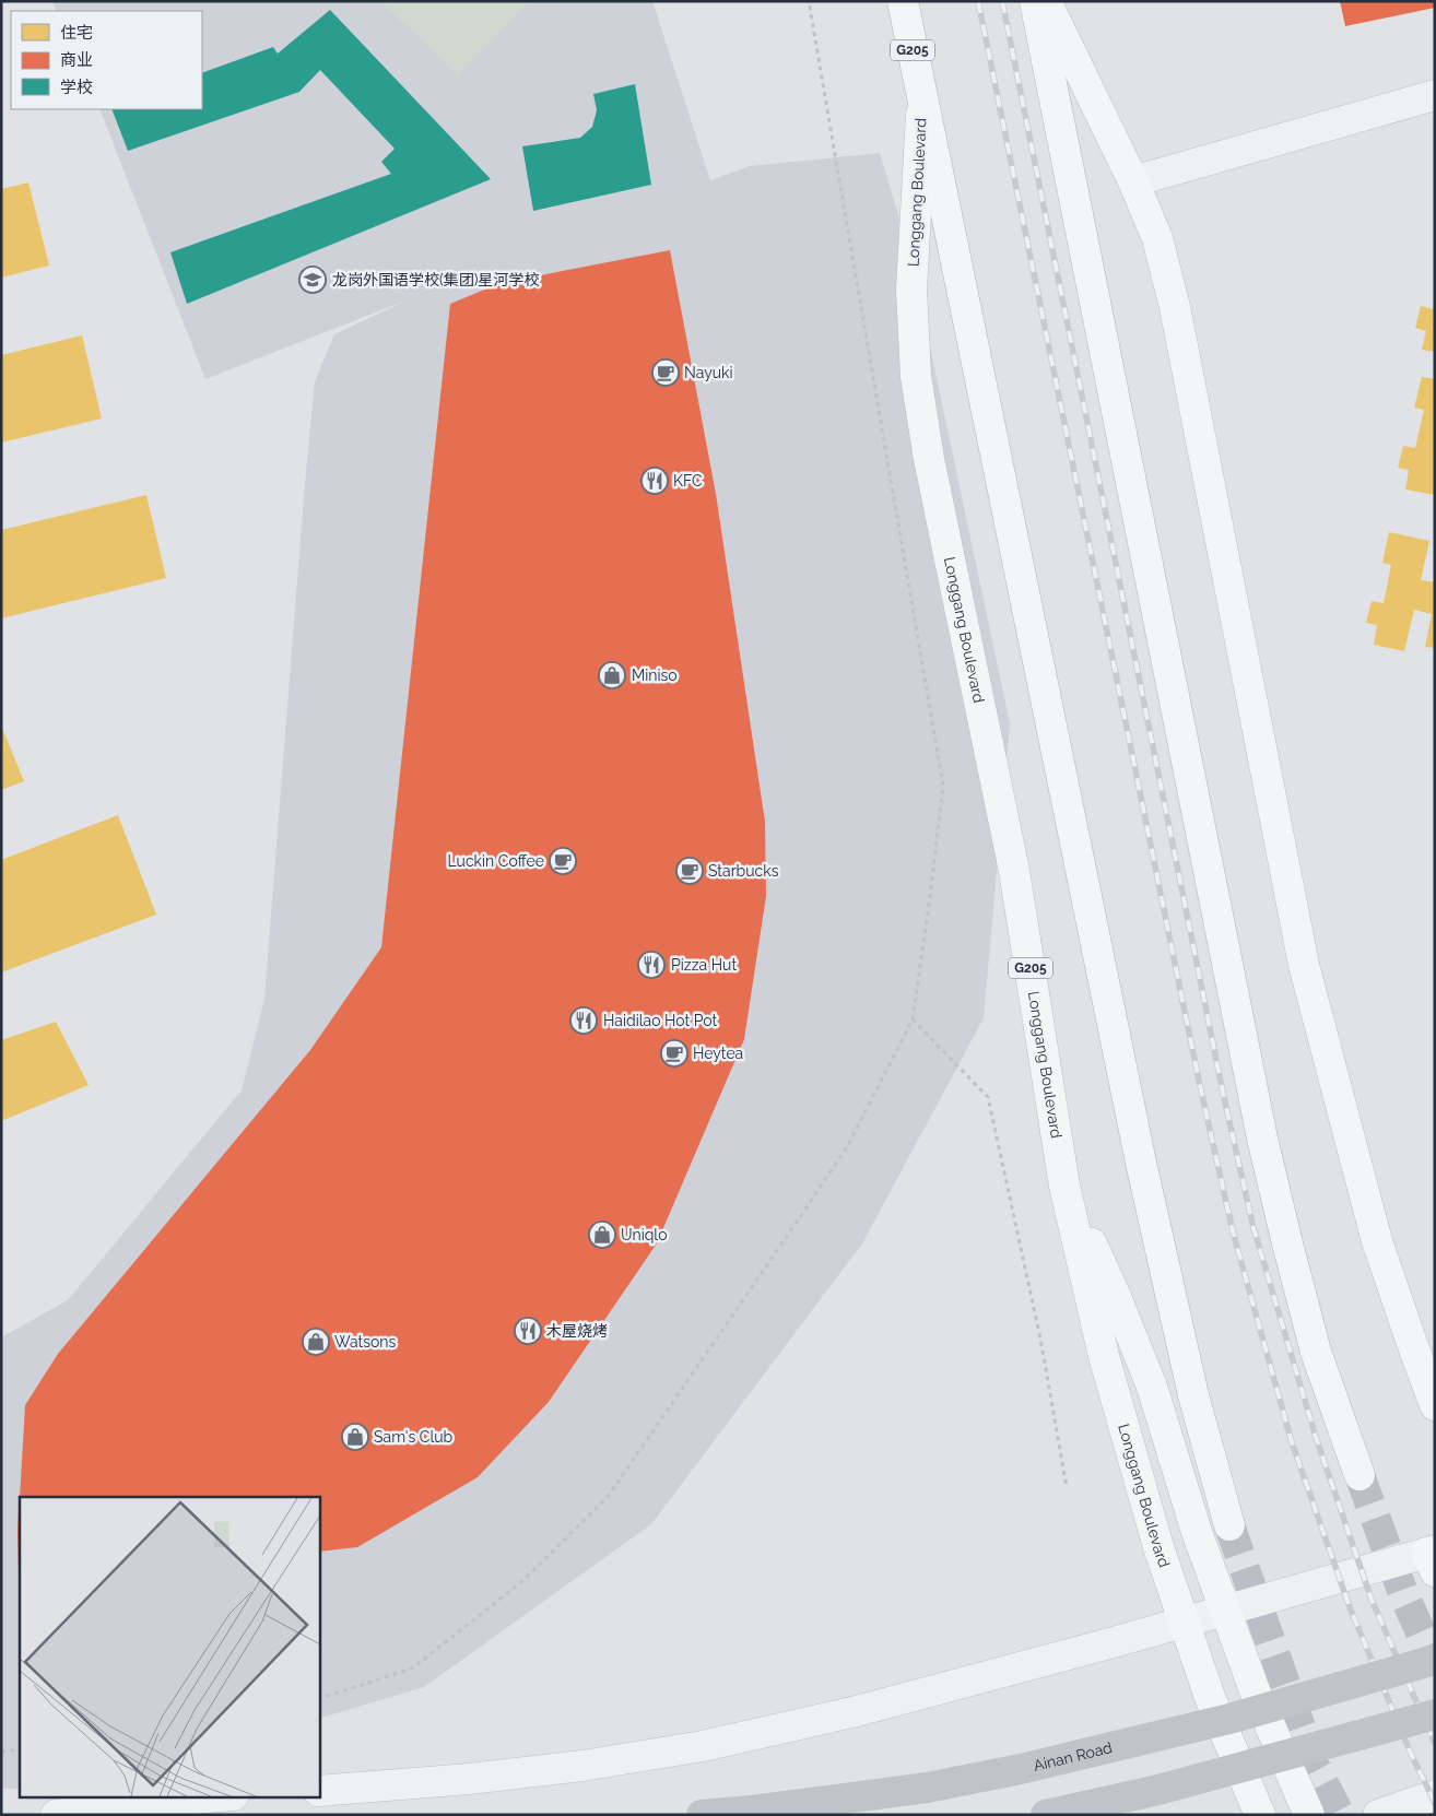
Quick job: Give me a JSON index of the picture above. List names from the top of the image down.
{
  "streets": {
    "main road": ["G205", "Longgang Boulevard", "Ainan Road"]
  },
  "places": {
    "school or university": ["龙岗外国语学校(集团)星河学校"],
    "cafe": [
      "Nayuki",
      "Luckin Coffee",
      "Starbucks",
      "Heytea"
    ],
    "restaurant": [
      "KFC",
      "Pizza Hut",
      "Haidilao Hot Pot",
      "木屋烧烤"
    ],
    "shop": [
      "Miniso",
      "Uniqlo",
      "Watsons",
      "Sam's Club"
    ]
  },
  "legend": ["住宅", "商业", "学校"]
}
